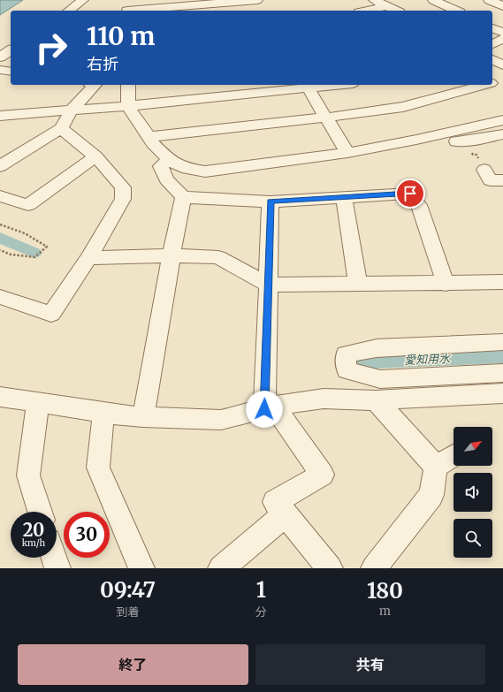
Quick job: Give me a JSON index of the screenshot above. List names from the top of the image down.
{
  "water": ["愛知用水"],
  "north": "top right",
  "page": {
    "turn": ["110 m", "右折"],
    "speed": "20 km/h",
    "limit": "30",
    "eta": [
      "09:47",
      "到着",
      "1",
      "分",
      "180",
      "m"
    ],
    "buttons": ["終了", "共有"]
  }
}
